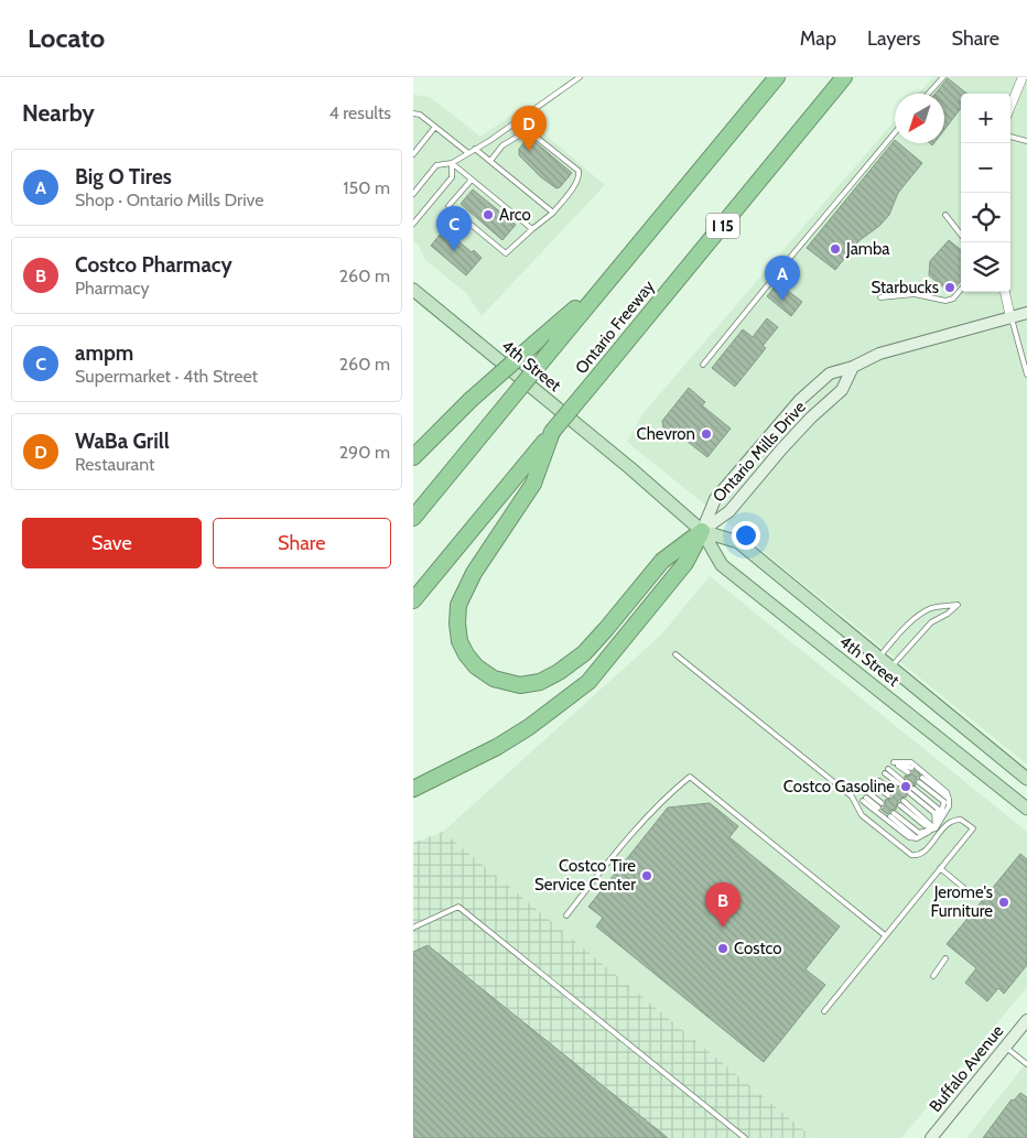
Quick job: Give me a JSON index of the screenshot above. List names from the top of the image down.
{
  "streets": {
    "highway": ["I 15", "Ontario Freeway"],
    "main road": ["4th Street"],
    "street": ["Ontario Mills Drive", "Buffalo Avenue"]
  },
  "crossings": [
    ["4th Street", "Ontario Mills Drive"]
  ],
  "places": [
    "Arco",
    "Jamba",
    "Starbucks",
    "Chevron",
    "Costco Gasoline",
    "Costco Tire Service Center",
    "Jerome's Furniture",
    "Costco"
  ],
  "north": "bottom left",
  "page": {
    "header": "Locato",
    "nav": ["Map", "Layers", "Share"],
    "heading": ["Nearby", "4 results"],
    "map_buttons": ["+", "−"],
    "pins": [
      "D",
      "C",
      "A",
      "B"
    ],
    "list": [
      {
        "mark": "A",
        "name": "Big O Tires",
        "note": "Shop · Ontario Mills Drive",
        "value": "150 m"
      },
      {
        "mark": "B",
        "name": "Costco Pharmacy",
        "note": "Pharmacy",
        "value": "260 m"
      },
      {
        "mark": "C",
        "name": "ampm",
        "note": "Supermarket · 4th Street",
        "value": "260 m"
      },
      {
        "mark": "D",
        "name": "WaBa Grill",
        "note": "Restaurant",
        "value": "290 m"
      }
    ],
    "buttons": ["Save", "Share"]
  }
}
